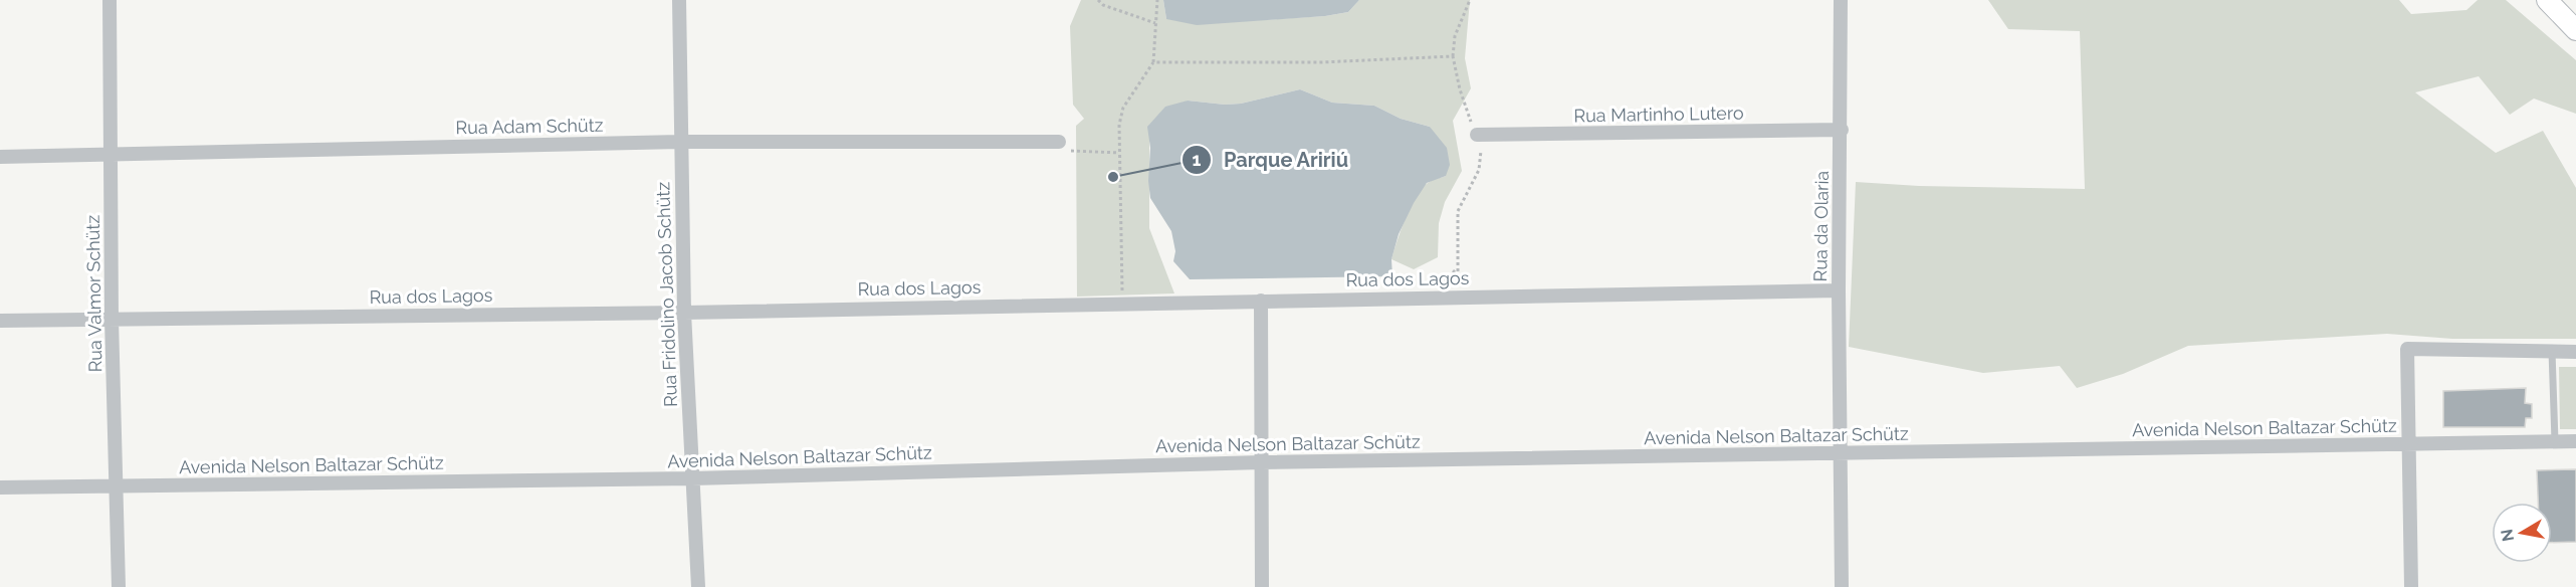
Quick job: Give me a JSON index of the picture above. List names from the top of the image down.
{
  "streets": {
    "street": [
      "Rua Martinho Lutero",
      "Rua Adam Schütz",
      "Rua da Olaria",
      "Rua dos Lagos",
      "Rua Valmor Schütz",
      "Rua Fridolino Jacob Schütz",
      "Avenida Nelson Baltazar Schütz"
    ]
  },
  "crossings": [
    ["Rua Martinho Lutero", "Rua da Olaria"],
    ["Rua Adam Schütz", "Rua Valmor Schütz"],
    ["Rua Adam Schütz", "Rua Fridolino Jacob Schütz"],
    ["Rua da Olaria", "Rua dos Lagos"],
    ["Rua da Olaria", "Avenida Nelson Baltazar Schütz"],
    ["Rua dos Lagos", "Rua Valmor Schütz"],
    ["Rua dos Lagos", "Rua Fridolino Jacob Schütz"],
    ["Rua Valmor Schütz", "Avenida Nelson Baltazar Schütz"],
    ["Rua Fridolino Jacob Schütz", "Avenida Nelson Baltazar Schütz"]
  ],
  "places": ["Parque Aririú"],
  "north": "left"
}
